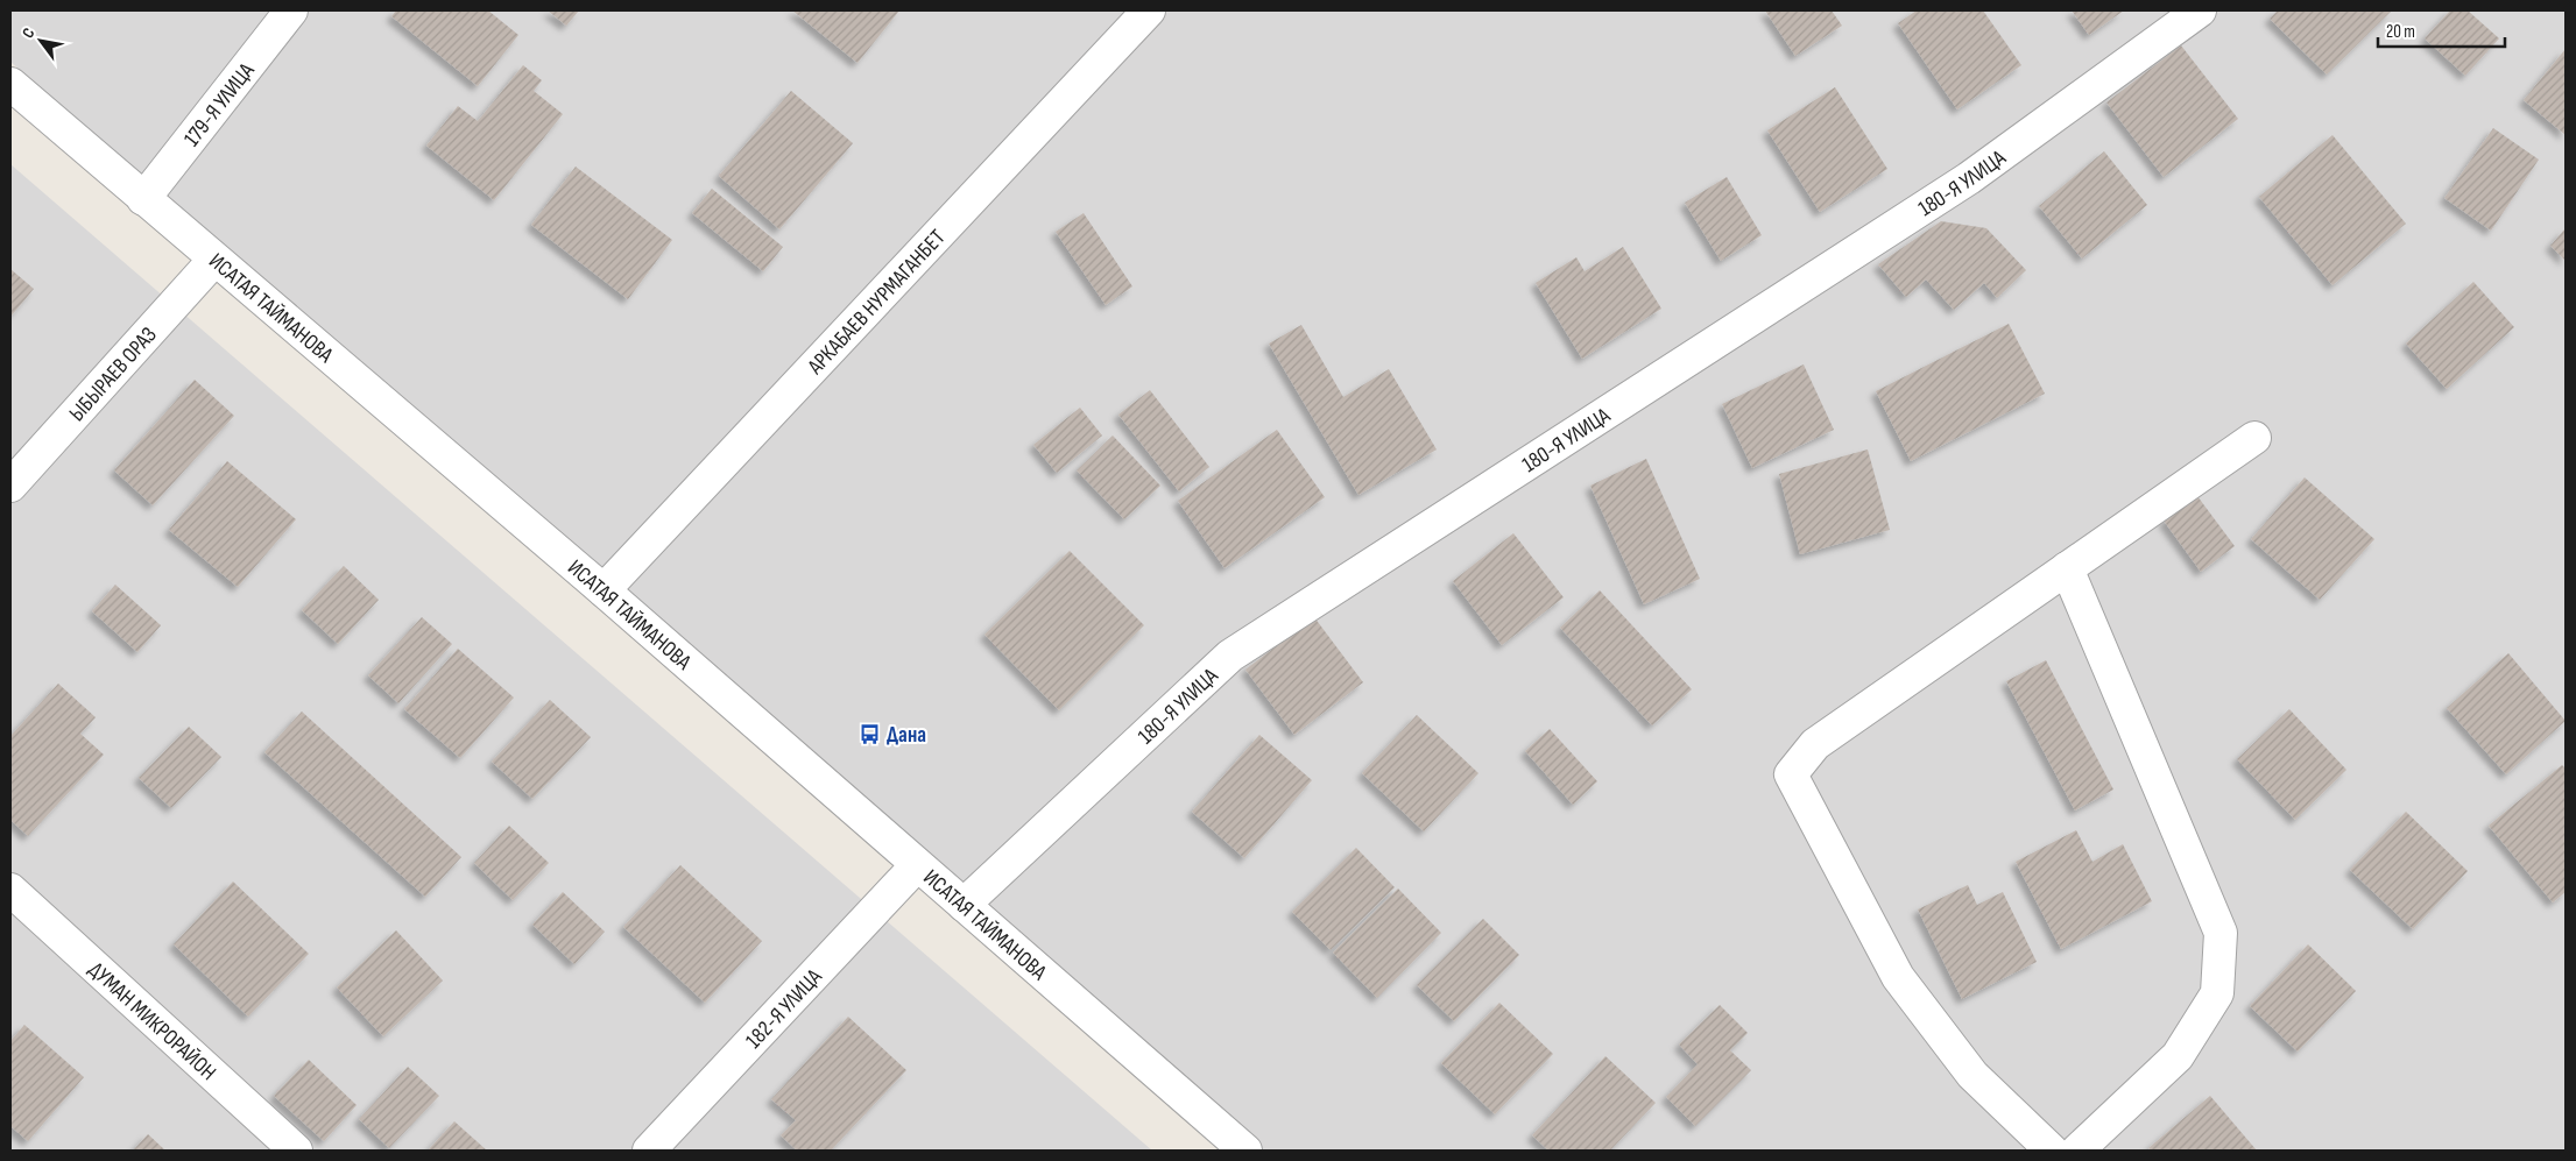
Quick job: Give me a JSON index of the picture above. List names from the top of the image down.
{
  "streets": {
    "street": [
      "179-Я УЛИЦА",
      "180-Я УЛИЦА",
      "АРКАБАЕВ НУРМАГАНБЕТ",
      "ИСАТАЯ ТАЙМАНОВА",
      "ЫБЫРАЕВ ОРАЗ",
      "182-Я УЛИЦА",
      "ДУМАН МИКРОРАЙОН"
    ]
  },
  "crossings": [
    ["179-Я УЛИЦА", "ИСАТАЯ ТАЙМАНОВА"],
    ["180-Я УЛИЦА", "ИСАТАЯ ТАЙМАНОВА"],
    ["АРКАБАЕВ НУРМАГАНБЕТ", "ИСАТАЯ ТАЙМАНОВА"],
    ["ИСАТАЯ ТАЙМАНОВА", "ЫБЫРАЕВ ОРАЗ"],
    ["ИСАТАЯ ТАЙМАНОВА", "182-Я УЛИЦА"]
  ],
  "places": {
    "bus stop": ["Дана"]
  },
  "scale_bar": "20 m",
  "north": "top left"
}
